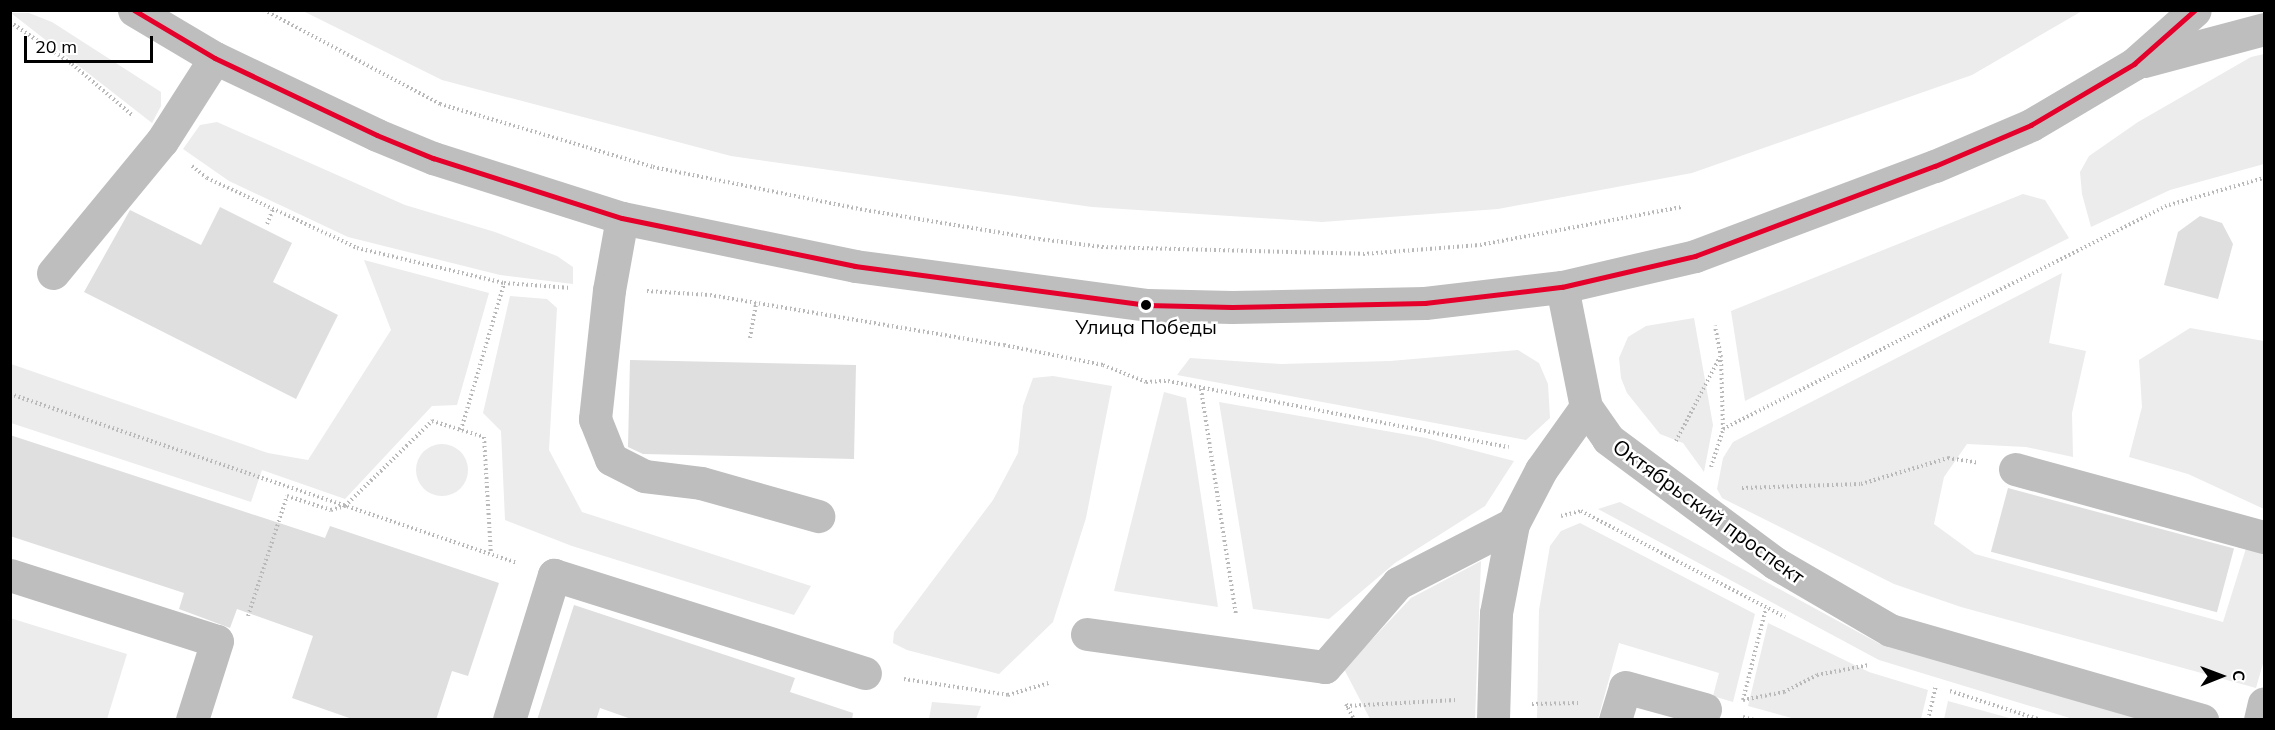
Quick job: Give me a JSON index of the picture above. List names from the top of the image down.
{
  "streets": {
    "street": ["Октябрьский проспект"]
  },
  "places": ["Улица Победы"],
  "scale_bar": "20 m",
  "north": "right"
}
